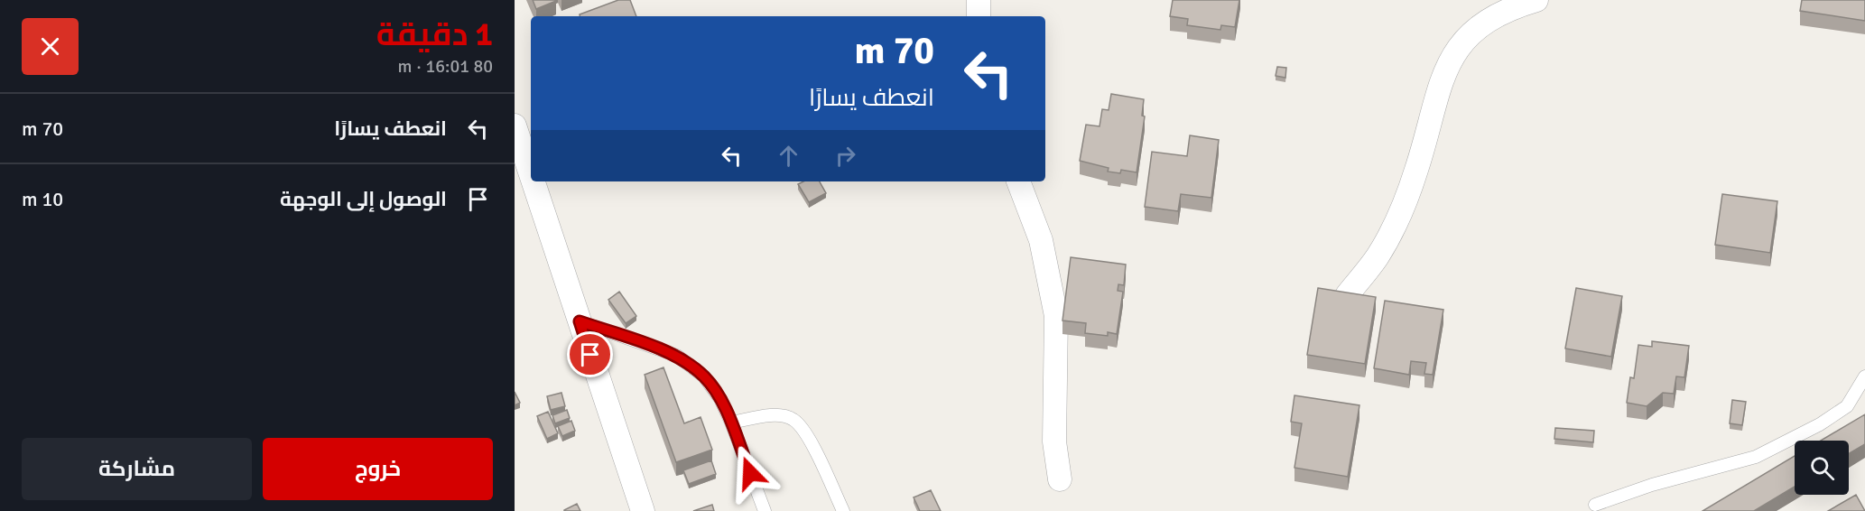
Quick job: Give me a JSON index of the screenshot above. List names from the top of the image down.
{
  "page": {
    "heading": ["1 دقيقة", "80 m · 16:01"],
    "turn": ["70 m", "انعطف يسارًا"],
    "list": [
      {
        "name": "انعطف يسارًا",
        "value": "70 m"
      },
      {
        "name": "الوصول إلى الوجهة",
        "value": "10 m"
      }
    ],
    "buttons": ["خروج", "مشاركة"]
  }
}
